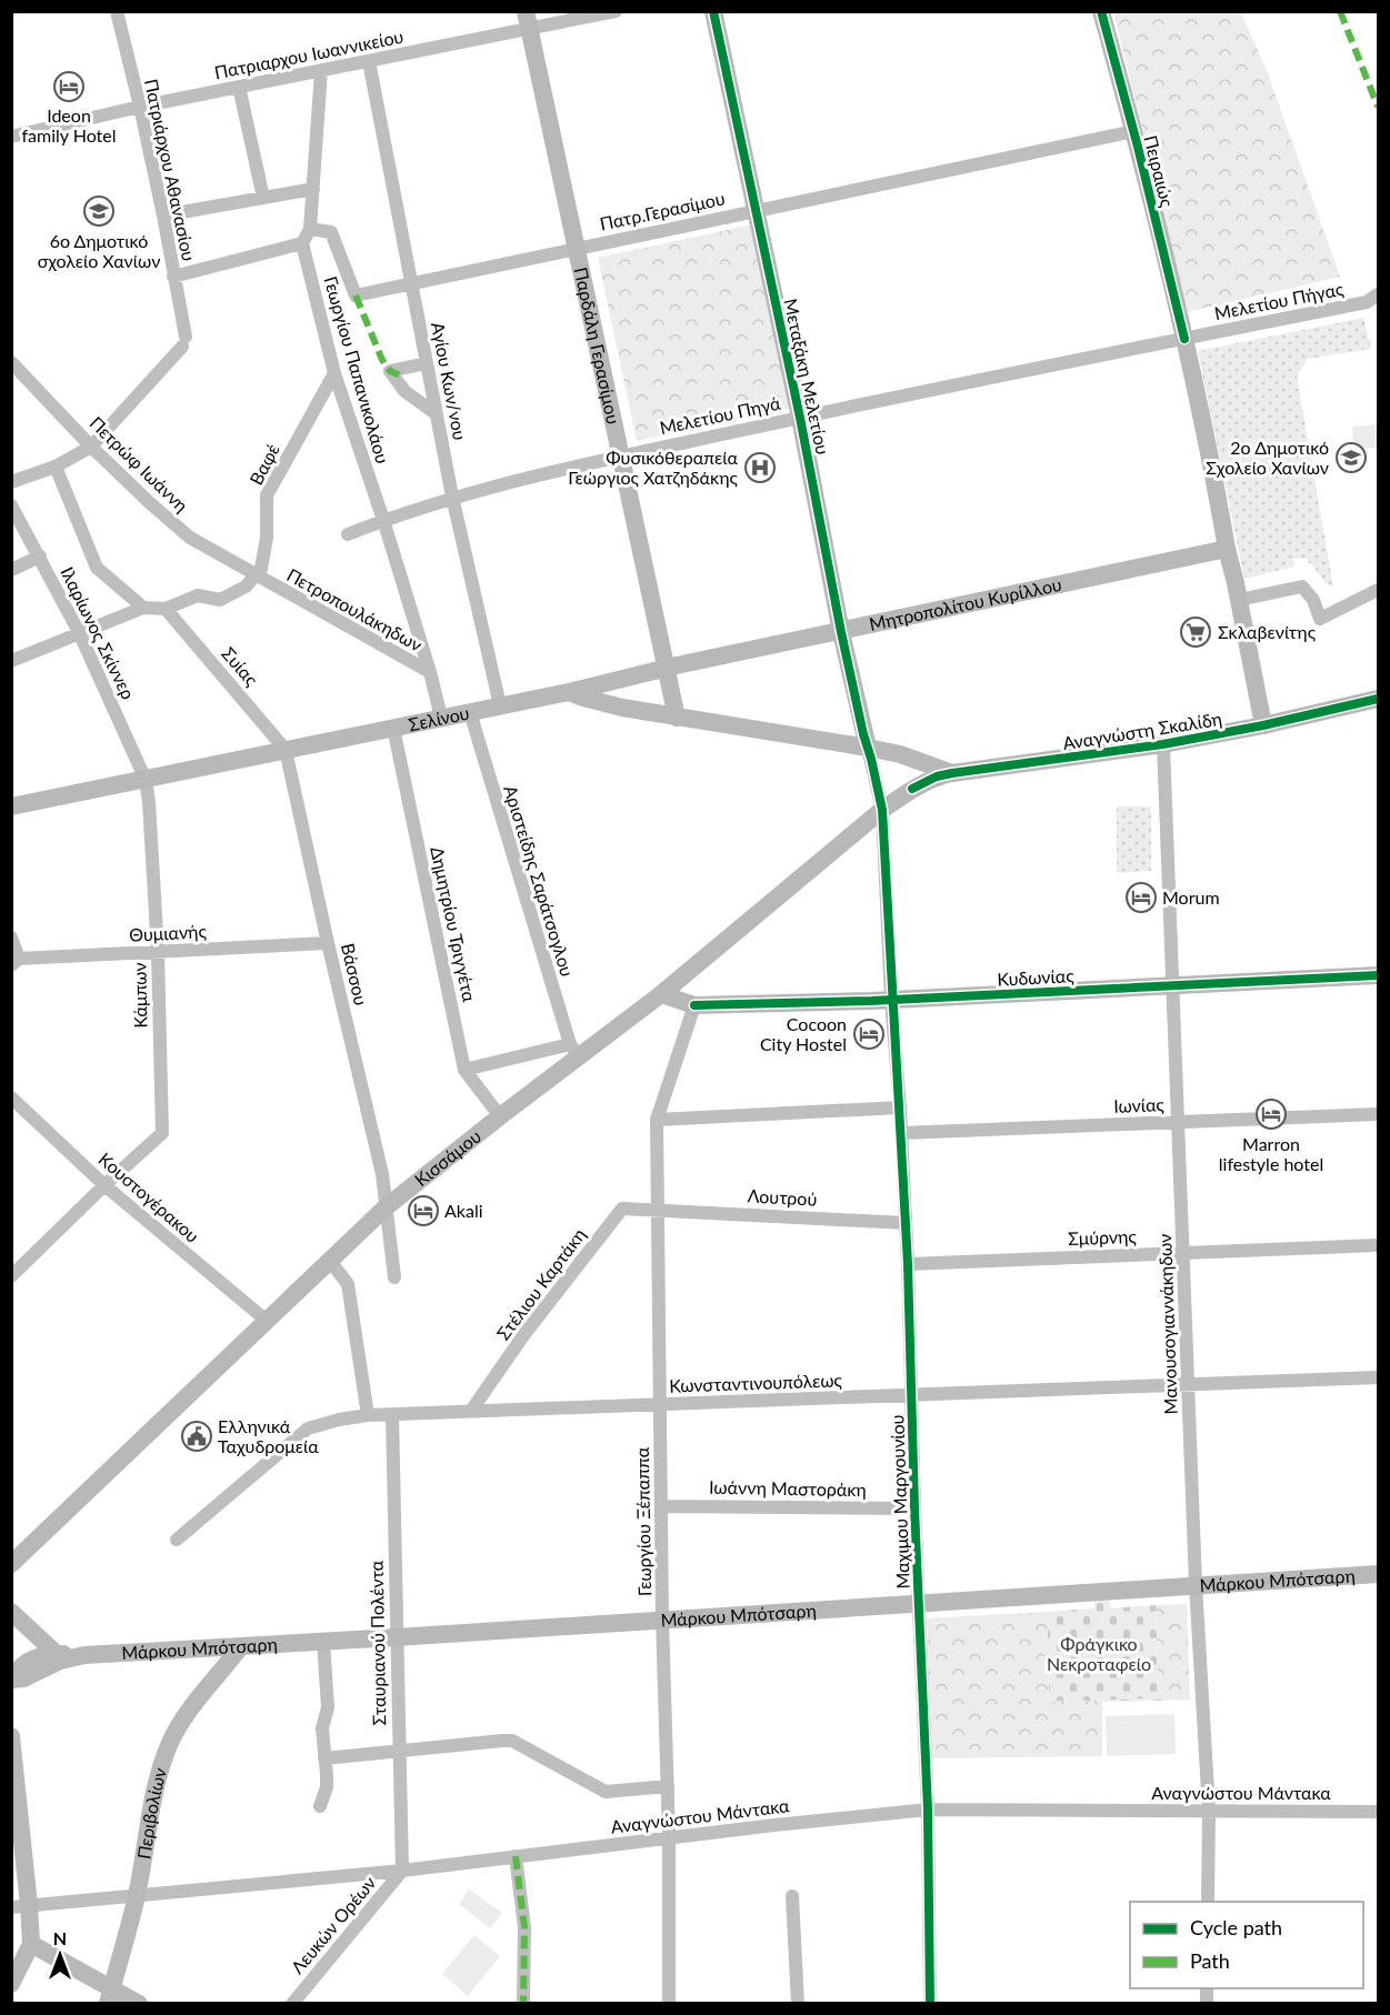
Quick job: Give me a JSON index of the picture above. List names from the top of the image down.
{
  "streets": {
    "main road": [
      "Πειραιώς",
      "Παρδάλη Γερασίμου",
      "Μεταξάκη Μελετίου",
      "Μητροπολίτου Κυρίλλου",
      "Σελίνου",
      "Αναγνώστη Σκαλίδη",
      "Κυδωνίας",
      "Κισσάμου",
      "Μάρκου Μπότσαρη",
      "Περιβολίων"
    ],
    "street": [
      "Πατριαρχου Ιωαννικείου",
      "Πατριάρχου Αθανασίου",
      "Πατρ.Γερασίμου",
      "Μελετίου Πήγας",
      "Γεωργίου Παπανικολάου",
      "Αγίου Κων/νου",
      "Μελετίου Πηγά",
      "Πετρώφ Ιωάννη",
      "Βαφέ",
      "Πετροπουλάκηδων",
      "Ιλαρίωνος Σκίννερ",
      "Συίας",
      "Αριστείδης Σαράτσογλου",
      "Δημητρίου Τριγγέτα",
      "Θυμιανής",
      "Βάσσου",
      "Κάμπων",
      "Ιωνίας",
      "Κουστογέρακου",
      "Λουτρού",
      "Σμύρνης",
      "Στέλιου Καρτάκη",
      "Μανουσογιαννάκηδων",
      "Κωνσταντινουπόλεως",
      "Ιωάννη Μαστοράκη",
      "Μαχιμου Mαργουνίου",
      "Γεωργίου Ξέπαππα",
      "Σταυριανού Πολέντα",
      "Αναγνώστου Μάντακα",
      "Λευκών Ορέων"
    ]
  },
  "crossings": [
    ["Πατριαρχου Ιωαννικείου", "Πατριάρχου Αθανασίου"],
    ["Πατριαρχου Ιωαννικείου", "Παρδάλη Γερασίμου"],
    ["Πατριαρχου Ιωαννικείου", "Αγίου Κων/νου"],
    ["Πατριάρχου Αθανασίου", "Πετρώφ Ιωάννη"],
    ["Πειραιώς", "Πατρ.Γερασίμου"],
    ["Πειραιώς", "Μελετίου Πήγας"],
    ["Πειραιώς", "Μελετίου Πηγά"],
    ["Πειραιώς", "Μητροπολίτου Κυρίλλου"],
    ["Πειραιώς", "Αναγνώστη Σκαλίδη"],
    ["Πατρ.Γερασίμου", "Παρδάλη Γερασίμου"],
    ["Πατρ.Γερασίμου", "Μεταξάκη Μελετίου"],
    ["Πατρ.Γερασίμου", "Αγίου Κων/νου"],
    ["Μελετίου Πήγας", "Μελετίου Πηγά"],
    ["Παρδάλη Γερασίμου", "Μελετίου Πηγά"],
    ["Παρδάλη Γερασίμου", "Μητροπολίτου Κυρίλλου"],
    ["Γεωργίου Παπανικολάου", "Μελετίου Πηγά"],
    ["Γεωργίου Παπανικολάου", "Βαφέ"],
    ["Γεωργίου Παπανικολάου", "Πετροπουλάκηδων"],
    ["Μεταξάκη Μελετίου", "Μελετίου Πηγά"],
    ["Μεταξάκη Μελετίου", "Μητροπολίτου Κυρίλλου"],
    ["Μεταξάκη Μελετίου", "Μαχιμου Mαργουνίου"],
    ["Αγίου Κων/νου", "Μελετίου Πηγά"],
    ["Αγίου Κων/νου", "Σελίνου"],
    ["Πετρώφ Ιωάννη", "Βαφέ"],
    ["Πετρώφ Ιωάννη", "Πετροπουλάκηδων"],
    ["Βαφέ", "Πετροπουλάκηδων"],
    ["Μητροπολίτου Κυρίλλου", "Σελίνου"],
    ["Πετροπουλάκηδων", "Σελίνου"],
    ["Ιλαρίωνος Σκίννερ", "Σελίνου"],
    ["Ιλαρίωνος Σκίννερ", "Κάμπων"],
    ["Συίας", "Σελίνου"],
    ["Συίας", "Βάσσου"],
    ["Σελίνου", "Αριστείδης Σαράτσογλου"],
    ["Σελίνου", "Δημητρίου Τριγγέτα"],
    ["Σελίνου", "Βάσσου"],
    ["Σελίνου", "Κάμπων"],
    ["Αναγνώστη Σκαλίδη", "Κισσάμου"],
    ["Αναγνώστη Σκαλίδη", "Μανουσογιαννάκηδων"],
    ["Αναγνώστη Σκαλίδη", "Μαχιμου Mαργουνίου"],
    ["Αριστείδης Σαράτσογλου", "Κισσάμου"],
    ["Δημητρίου Τριγγέτα", "Κισσάμου"],
    ["Θυμιανής", "Βάσσου"],
    ["Θυμιανής", "Κάμπων"],
    ["Βάσσου", "Κισσάμου"],
    ["Κυδωνίας", "Κισσάμου"],
    ["Κυδωνίας", "Μανουσογιαννάκηδων"],
    ["Κυδωνίας", "Μαχιμου Mαργουνίου"],
    ["Κάμπων", "Κουστογέρακου"],
    ["Ιωνίας", "Μανουσογιαννάκηδων"],
    ["Ιωνίας", "Μαχιμου Mαργουνίου"],
    ["Κισσάμου", "Κουστογέρακου"],
    ["Κισσάμου", "Μαχιμου Mαργουνίου"],
    ["Λουτρού", "Στέλιου Καρτάκη"],
    ["Λουτρού", "Μαχιμου Mαργουνίου"],
    ["Λουτρού", "Γεωργίου Ξέπαππα"],
    ["Σμύρνης", "Μανουσογιαννάκηδων"],
    ["Σμύρνης", "Μαχιμου Mαργουνίου"],
    ["Στέλιου Καρτάκη", "Κωνσταντινουπόλεως"],
    ["Στέλιου Καρτάκη", "Γεωργίου Ξέπαππα"],
    ["Μανουσογιαννάκηδων", "Κωνσταντινουπόλεως"],
    ["Μανουσογιαννάκηδων", "Μάρκου Μπότσαρη"],
    ["Μανουσογιαννάκηδων", "Αναγνώστου Μάντακα"],
    ["Κωνσταντινουπόλεως", "Μαχιμου Mαργουνίου"],
    ["Κωνσταντινουπόλεως", "Γεωργίου Ξέπαππα"],
    ["Κωνσταντινουπόλεως", "Σταυριανού Πολέντα"],
    ["Ιωάννη Μαστοράκη", "Μαχιμου Mαργουνίου"],
    ["Ιωάννη Μαστοράκη", "Γεωργίου Ξέπαππα"],
    ["Μαχιμου Mαργουνίου", "Μάρκου Μπότσαρη"],
    ["Μαχιμου Mαργουνίου", "Αναγνώστου Μάντακα"],
    ["Γεωργίου Ξέπαππα", "Μάρκου Μπότσαρη"],
    ["Γεωργίου Ξέπαππα", "Αναγνώστου Μάντακα"],
    ["Μάρκου Μπότσαρη", "Σταυριανού Πολέντα"],
    ["Μάρκου Μπότσαρη", "Περιβολίων"],
    ["Σταυριανού Πολέντα", "Αναγνώστου Μάντακα"],
    ["Σταυριανού Πολέντα", "Λευκών Ορέων"],
    ["Αναγνώστου Μάντακα", "Περιβολίων"],
    ["Αναγνώστου Μάντακα", "Λευκών Ορέων"]
  ],
  "parks": ["Φράγκικο Νεκροταφείο"],
  "places": {
    "hotel": [
      "Ideon family Hotel",
      "Morum",
      "Cocoon City Hostel",
      "Marron lifestyle hotel",
      "Akali"
    ],
    "school or university": ["6ο Δημοτικό σχολείο Χανίων", "2ο Δημοτικό Σχολείο Χανίων"],
    "hospital": ["Φυσικόθεραπεία Γεώργιος Χατζηδάκης"],
    "supermarket": ["Σκλαβενίτης"],
    "public building": ["Ελληνικά Ταχυδρομεία"]
  },
  "legend": ["Cycle path", "Path"],
  "north": "top"
}
